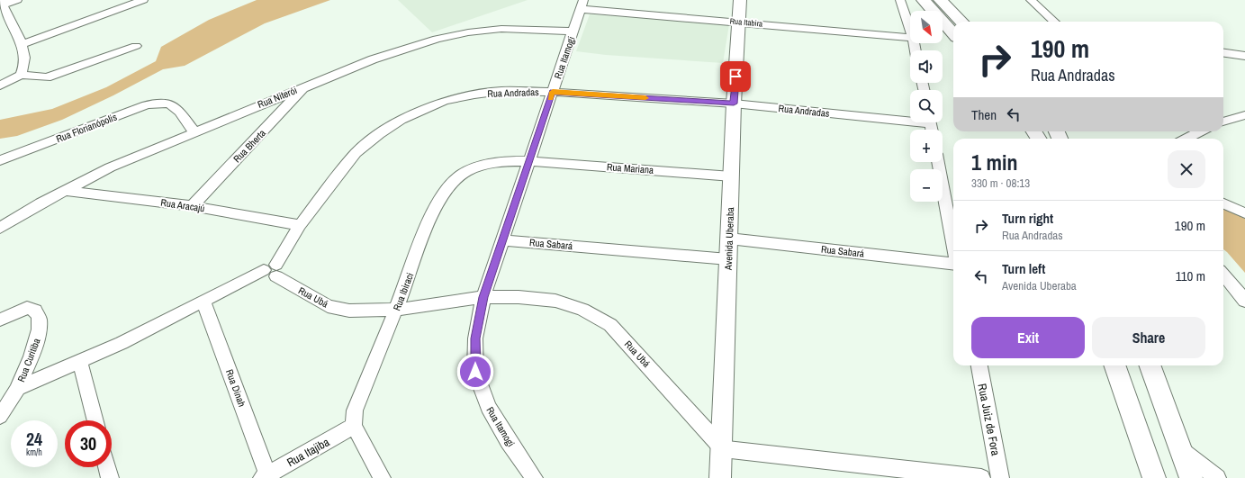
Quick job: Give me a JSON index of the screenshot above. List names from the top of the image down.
{
  "streets": {
    "street": [
      "Rua Itabira",
      "Rua Itamogi",
      "Rua Andradas",
      "Rua Niterói",
      "Rua Florianópolis",
      "Rua Bherta",
      "Rua Mariana",
      "Rua Aracajú",
      "Avenida Uberaba",
      "Rua Sabará",
      "Rua Ibiraci",
      "Rua Ubá",
      "Rua Curitiba",
      "Rua Dinah",
      "Rua Juiz de Fora",
      "Rua Itajiba"
    ]
  },
  "crossings": [
    ["Rua Itabira", "Rua Itamogi"],
    ["Rua Itabira", "Avenida Uberaba"],
    ["Rua Itamogi", "Rua Andradas"],
    ["Rua Itamogi", "Rua Niterói"],
    ["Rua Itamogi", "Rua Mariana"],
    ["Rua Itamogi", "Rua Sabará"],
    ["Rua Itamogi", "Rua Ibiraci"],
    ["Rua Itamogi", "Rua Ubá"],
    ["Rua Andradas", "Rua Aracajú"],
    ["Rua Andradas", "Avenida Uberaba"],
    ["Rua Andradas", "Rua Ubá"],
    ["Rua Niterói", "Rua Florianópolis"],
    ["Rua Niterói", "Rua Bherta"],
    ["Rua Niterói", "Rua Aracajú"],
    ["Rua Bherta", "Rua Aracajú"],
    ["Rua Mariana", "Avenida Uberaba"],
    ["Rua Mariana", "Rua Ibiraci"],
    ["Avenida Uberaba", "Rua Sabará"],
    ["Avenida Uberaba", "Rua Ubá"],
    ["Rua Ibiraci", "Rua Ubá"],
    ["Rua Ibiraci", "Rua Itajiba"],
    ["Rua Dinah", "Rua Itajiba"]
  ],
  "north": "bottom right",
  "page": {
    "map_buttons": ["+", "−"],
    "turn": ["190 m", "Rua Andradas"],
    "then": "Then",
    "heading": ["1 min", "330 m · 08:13"],
    "list": [
      {
        "name": "Turn right",
        "note": "Rua Andradas",
        "value": "190 m"
      },
      {
        "name": "Turn left",
        "note": "Avenida Uberaba",
        "value": "110 m"
      }
    ],
    "buttons": ["Exit", "Share"],
    "speed": "24 km/h",
    "limit": "30"
  }
}
